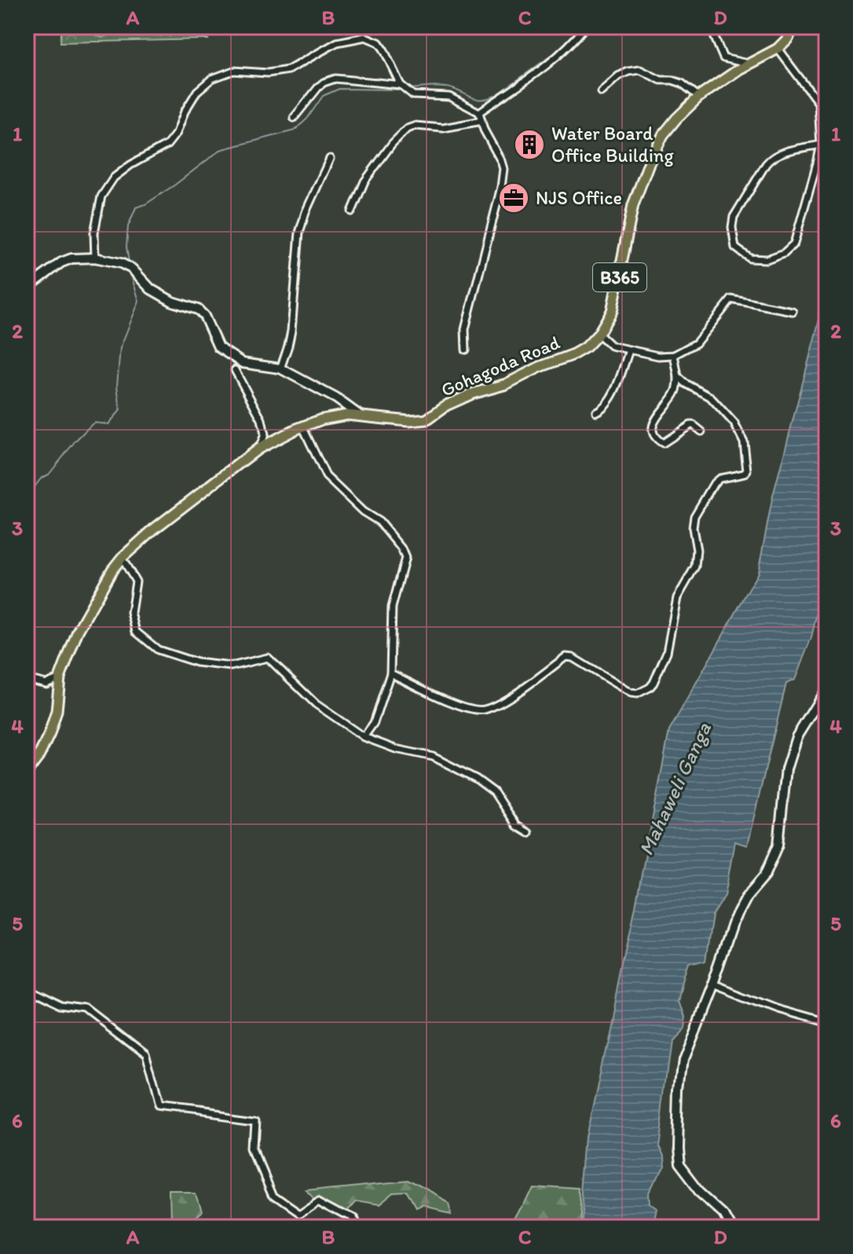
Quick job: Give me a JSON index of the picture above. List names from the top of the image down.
{
  "streets": {
    "main road": ["B365", "Gohagoda Road"]
  },
  "water": ["Mahaweli Ganga"],
  "places": {
    "building": ["Water Board Office Building"],
    "office": ["NJS Office"]
  },
  "grid": {
    "columns": [
      "A",
      "B",
      "C",
      "D"
    ],
    "rows": [
      "1",
      "2",
      "3",
      "4",
      "5",
      "6"
    ]
  }
}
